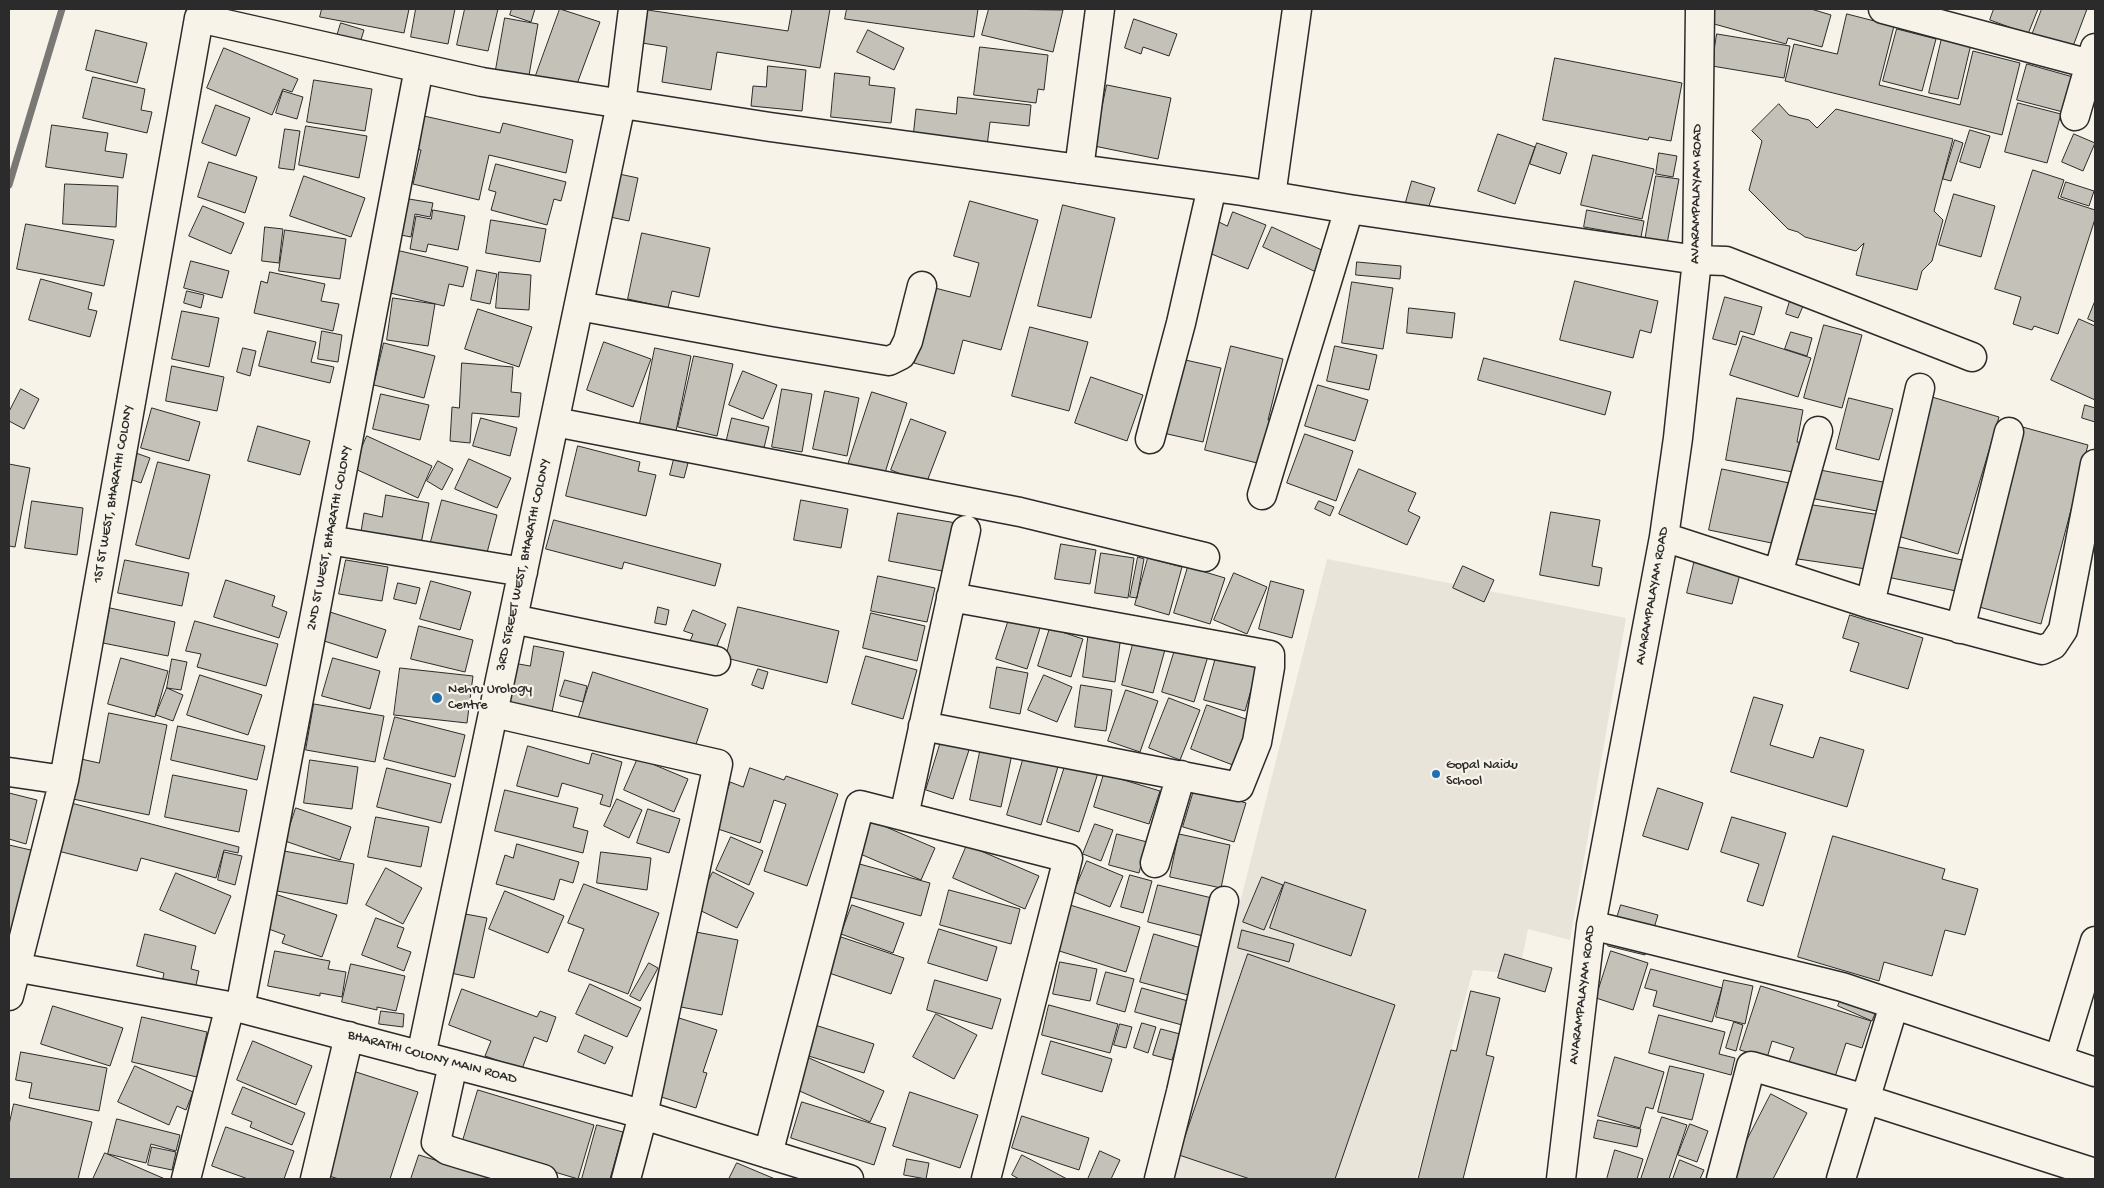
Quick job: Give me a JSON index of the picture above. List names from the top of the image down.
{
  "streets": {
    "street": [
      "AVARAMPALAYAM ROAD",
      "1ST ST WEST, BHARATHI COLONY",
      "2ND ST WEST, BHARATHI COLONY",
      "3RD STREET WEST, BHARATHI COLONY",
      "BHARATHI COLONY MAIN ROAD"
    ]
  },
  "crossings": [
    ["1ST ST WEST, BHARATHI COLONY", "2ND ST WEST, BHARATHI COLONY"],
    ["1ST ST WEST, BHARATHI COLONY", "BHARATHI COLONY MAIN ROAD"],
    ["2ND ST WEST, BHARATHI COLONY", "BHARATHI COLONY MAIN ROAD"],
    ["3RD STREET WEST, BHARATHI COLONY", "BHARATHI COLONY MAIN ROAD"]
  ],
  "places": ["Nehru Urology Centre", "Gopal Naidu School"]
}
